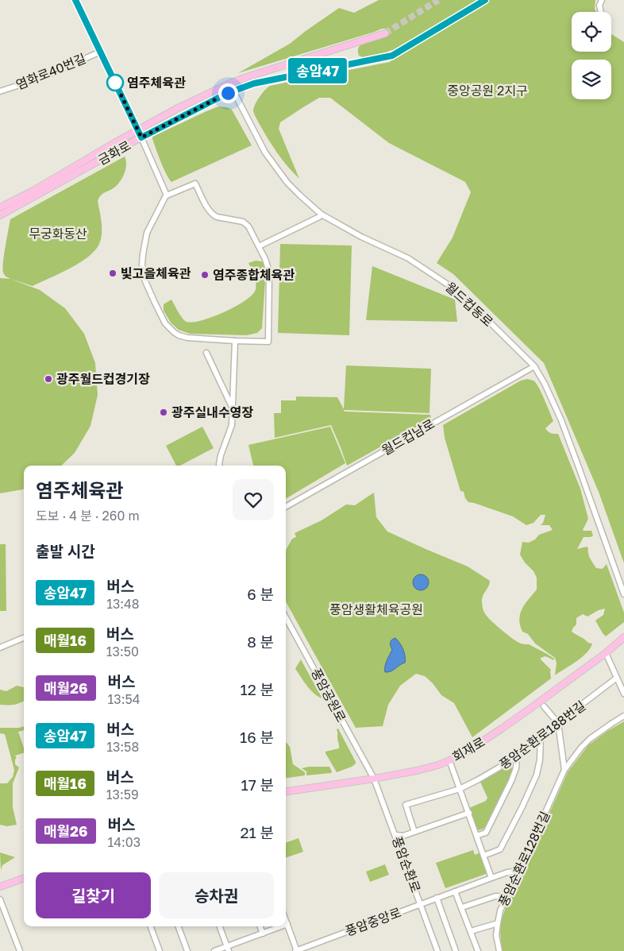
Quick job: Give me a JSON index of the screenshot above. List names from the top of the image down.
{
  "streets": {
    "main road": ["금화로", "회재로"],
    "street": [
      "염화로40번길",
      "월드컵동로",
      "월드컵남로",
      "풍암공원로",
      "풍암순환로188번길",
      "풍암순환로128번길",
      "풍암순환로",
      "풍암중앙로"
    ]
  },
  "crossings": [
    ["금화로", "월드컵동로"],
    ["월드컵동로", "월드컵남로"],
    ["풍암공원로", "회재로"],
    ["풍암공원로", "풍암순환로"],
    ["회재로", "풍암순환로"],
    ["풍암순환로128번길", "풍암중앙로"],
    ["풍암순환로", "풍암중앙로"]
  ],
  "parks": ["중앙공원 2지구", "무궁화동산", "풍암생활체육공원"],
  "places": [
    "염주체육관",
    "빛고을체육관",
    "염주종합체육관",
    "광주월드컵경기장",
    "광주실내수영장"
  ],
  "lines": ["bus line 송암47"],
  "page": {
    "on_map": "송암47",
    "heading": [
      ["염주체육관", "도보 · 4 분 · 260 m"],
      "출발 시간"
    ],
    "list": [
      {
        "mark": "송암47",
        "name": "버스",
        "note": "13:48",
        "value": "6 분"
      },
      {
        "mark": "매월16",
        "name": "버스",
        "note": "13:50",
        "value": "8 분"
      },
      {
        "mark": "매월26",
        "name": "버스",
        "note": "13:54",
        "value": "12 분"
      },
      {
        "mark": "송암47",
        "name": "버스",
        "note": "13:58",
        "value": "16 분"
      },
      {
        "mark": "매월16",
        "name": "버스",
        "note": "13:59",
        "value": "17 분"
      },
      {
        "mark": "매월26",
        "name": "버스",
        "note": "14:03",
        "value": "21 분"
      }
    ],
    "buttons": ["길찾기", "승차권"]
  }
}
